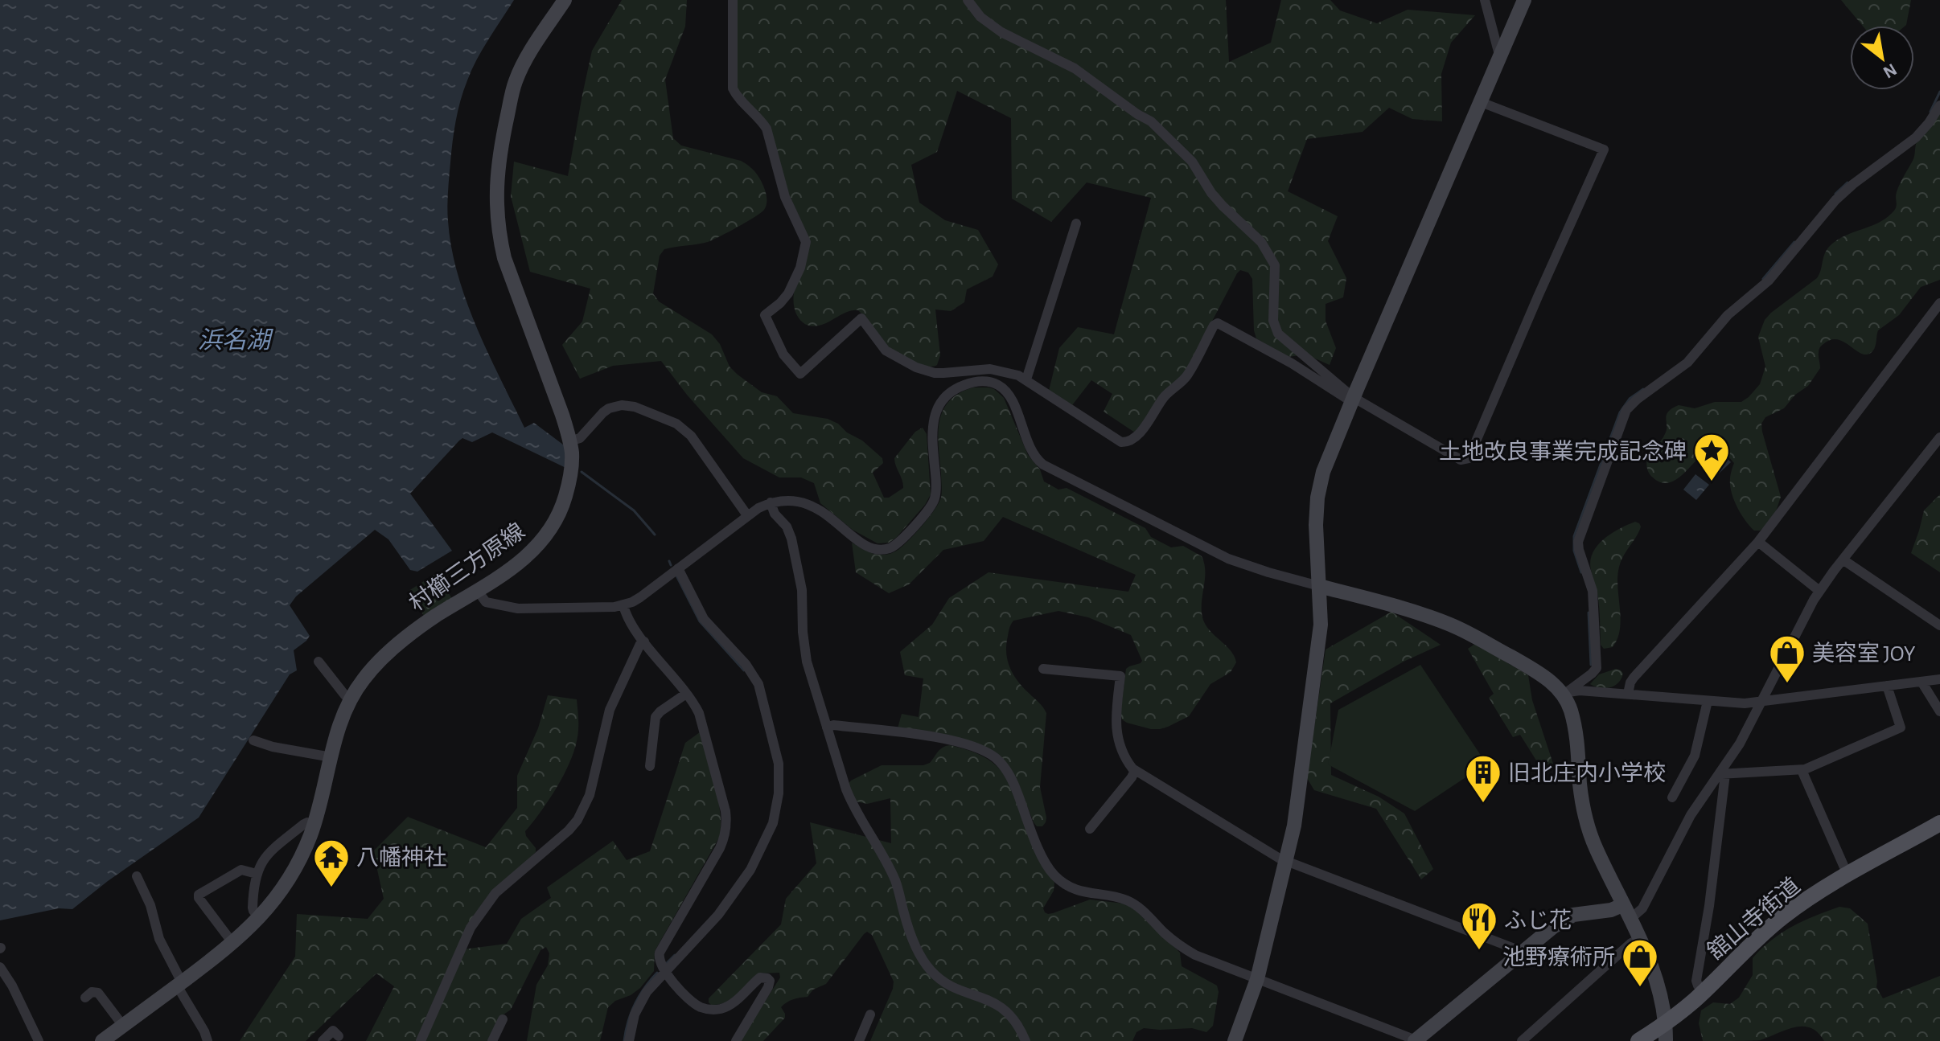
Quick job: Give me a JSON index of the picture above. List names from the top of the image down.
{
  "streets": {
    "main road": ["舘山寺街道"],
    "street": ["村櫛三方原線"]
  },
  "water": ["浜名湖"],
  "places": {
    "place": ["土地改良事業完成記念碑"],
    "shop": ["美容室 JOY", "池野療術所"],
    "building": ["旧北庄内小学校"],
    "temple": ["八幡神社"],
    "restaurant": ["ふじ花"]
  },
  "north": "bottom right"
}
